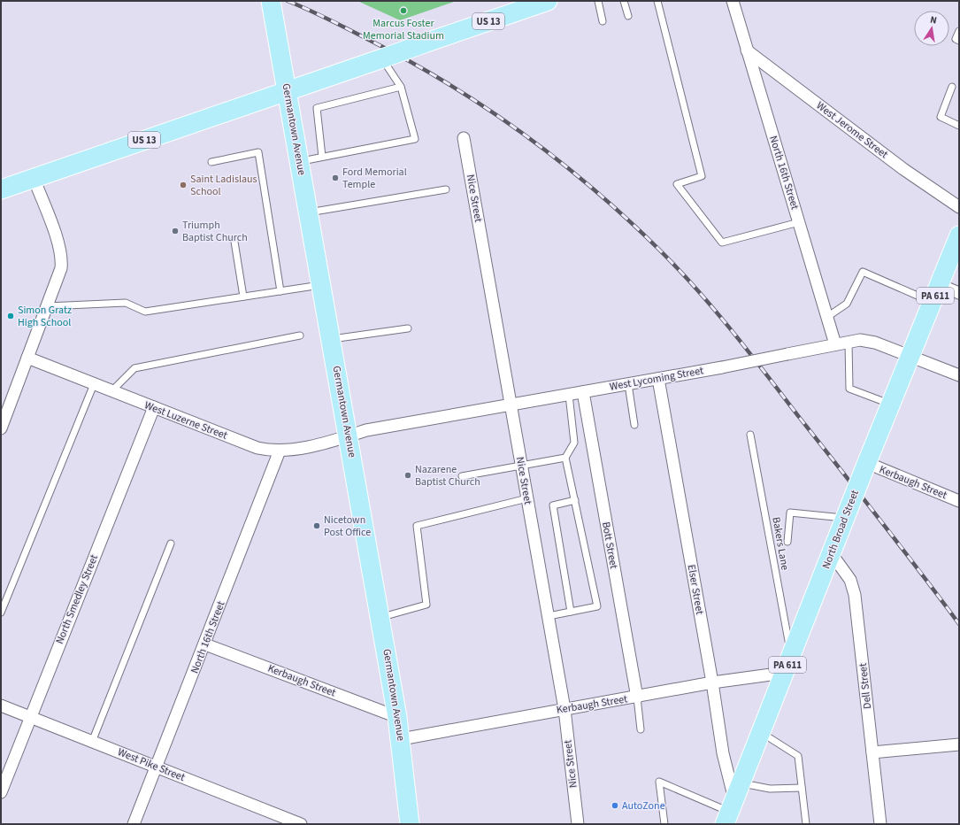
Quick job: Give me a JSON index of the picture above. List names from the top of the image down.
{
  "streets": {
    "main road": [
      "US 13",
      "Germantown Avenue",
      "PA 611",
      "North Broad Street"
    ],
    "street": [
      "West Jerome Street",
      "North 16th Street",
      "Nice Street",
      "West Lycoming Street",
      "West Luzerne Street",
      "Kerbaugh Street",
      "Bott Street",
      "Elser Street",
      "North Smedley Street",
      "Dell Street",
      "West Pike Street"
    ],
    "lane": ["Bakers Lane"]
  },
  "crossings": [
    ["US 13", "Germantown Avenue"],
    ["Germantown Avenue", "West Lycoming Street"],
    ["Germantown Avenue", "West Luzerne Street"],
    ["Germantown Avenue", "Kerbaugh Street"],
    ["West Jerome Street", "North 16th Street"],
    ["North 16th Street", "West Lycoming Street"],
    ["North 16th Street", "West Luzerne Street"],
    ["North 16th Street", "Kerbaugh Street"],
    ["North 16th Street", "West Pike Street"],
    ["Nice Street", "West Lycoming Street"],
    ["Nice Street", "Kerbaugh Street"],
    ["West Lycoming Street", "West Luzerne Street"],
    ["West Lycoming Street", "North Broad Street"],
    ["West Lycoming Street", "Bott Street"],
    ["West Lycoming Street", "Elser Street"],
    ["West Luzerne Street", "North Smedley Street"],
    ["Kerbaugh Street", "North Broad Street"],
    ["Kerbaugh Street", "Bott Street"],
    ["Kerbaugh Street", "Elser Street"],
    ["North Broad Street", "Bakers Lane"],
    ["North Broad Street", "Elser Street"],
    ["North Broad Street", "Dell Street"],
    ["North Smedley Street", "West Pike Street"]
  ],
  "places": [
    "Marcus Foster Memorial Stadium",
    "Ford Memorial Temple",
    "Saint Ladislaus School",
    "Triumph Baptist Church",
    "Simon Gratz High School",
    "Nazarene Baptist Church",
    "Nicetown Post Office",
    "AutoZone"
  ],
  "north": "top"
}
